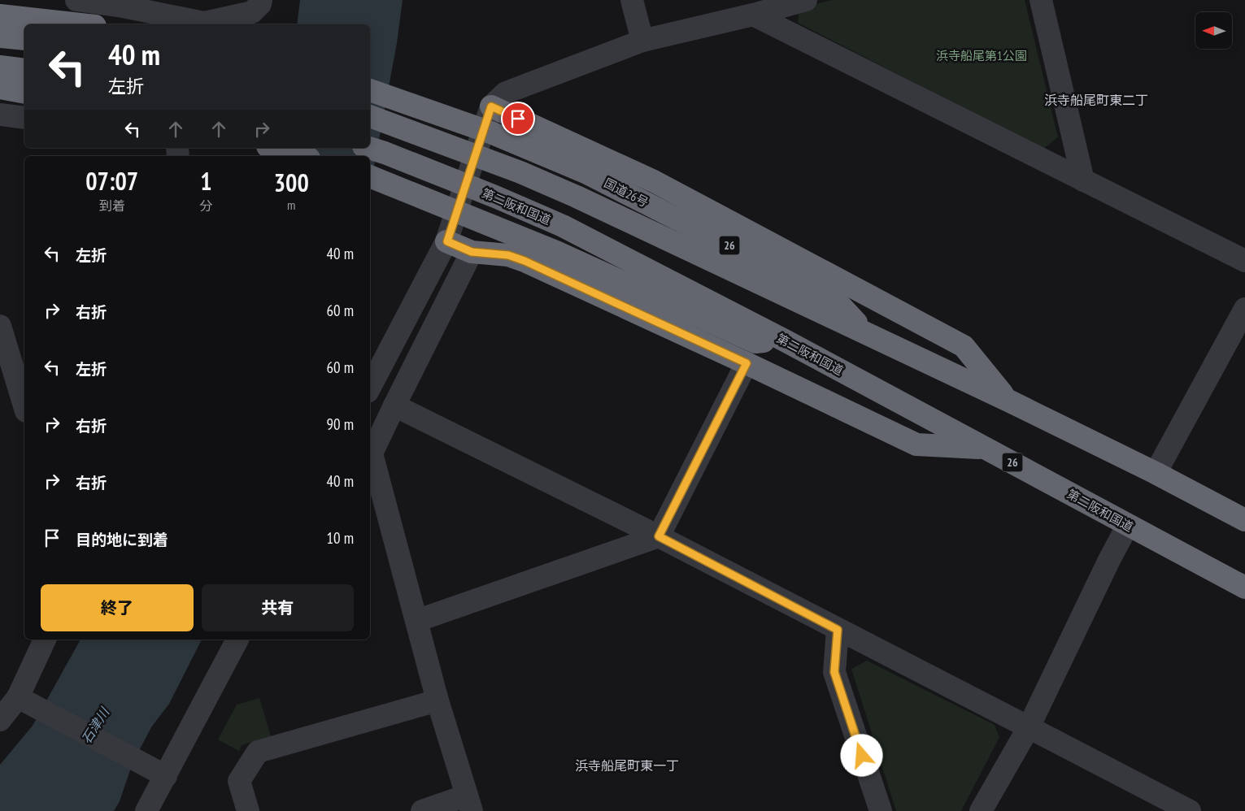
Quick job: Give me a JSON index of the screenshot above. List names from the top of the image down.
{
  "streets": {
    "highway": ["国道26号", "第二阪和国道", "26"]
  },
  "crossings": [
    ["国道26号", "26"]
  ],
  "districts": ["浜寺船尾町東二丁", "浜寺船尾町東一丁"],
  "water": ["石津川"],
  "parks": ["浜寺船尾第1公園"],
  "north": "left",
  "page": {
    "turn": ["40 m", "左折"],
    "eta": [
      "07:07",
      "到着",
      "1",
      "分",
      "300",
      "m"
    ],
    "list": [
      {
        "name": "左折",
        "value": "40 m"
      },
      {
        "name": "右折",
        "value": "60 m"
      },
      {
        "name": "左折",
        "value": "60 m"
      },
      {
        "name": "右折",
        "value": "90 m"
      },
      {
        "name": "右折",
        "value": "40 m"
      },
      {
        "name": "目的地に到着",
        "value": "10 m"
      }
    ],
    "buttons": ["終了", "共有"]
  }
}
